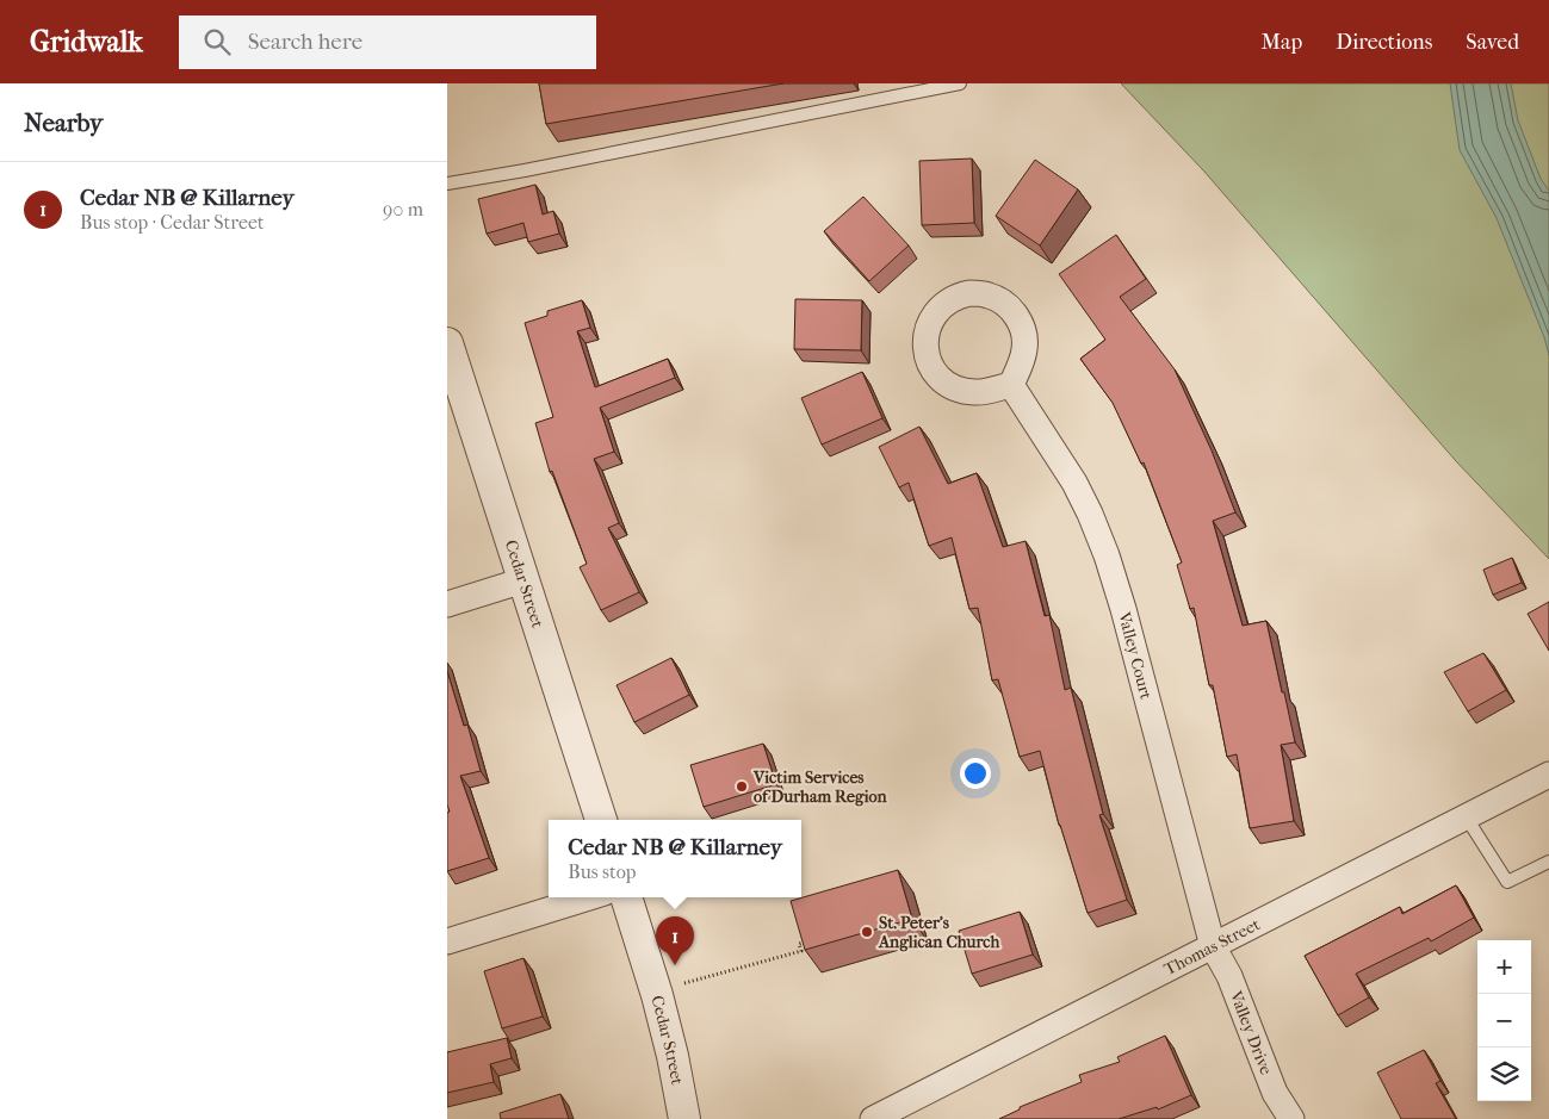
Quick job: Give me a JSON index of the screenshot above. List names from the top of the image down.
{
  "streets": {
    "street": [
      "Cedar Street",
      "Valley Court",
      "Thomas Street",
      "Valley Drive"
    ]
  },
  "crossings": [
    ["Valley Court", "Thomas Street"],
    ["Valley Court", "Valley Drive"],
    ["Thomas Street", "Valley Drive"]
  ],
  "places": ["Victim Services of Durham Region", "St. Peter's Anglican Church"],
  "page": {
    "header": "Gridwalk",
    "search": "Search here",
    "nav": ["Map", "Directions", "Saved"],
    "heading": "Nearby",
    "list": [
      {
        "mark": "1",
        "name": "Cedar NB @ Killarney",
        "note": "Bus stop · Cedar Street",
        "value": "90 m"
      }
    ],
    "popup": ["Cedar NB @ Killarney", "Bus stop"],
    "pins": "1",
    "map_buttons": ["+", "−"]
  }
}
